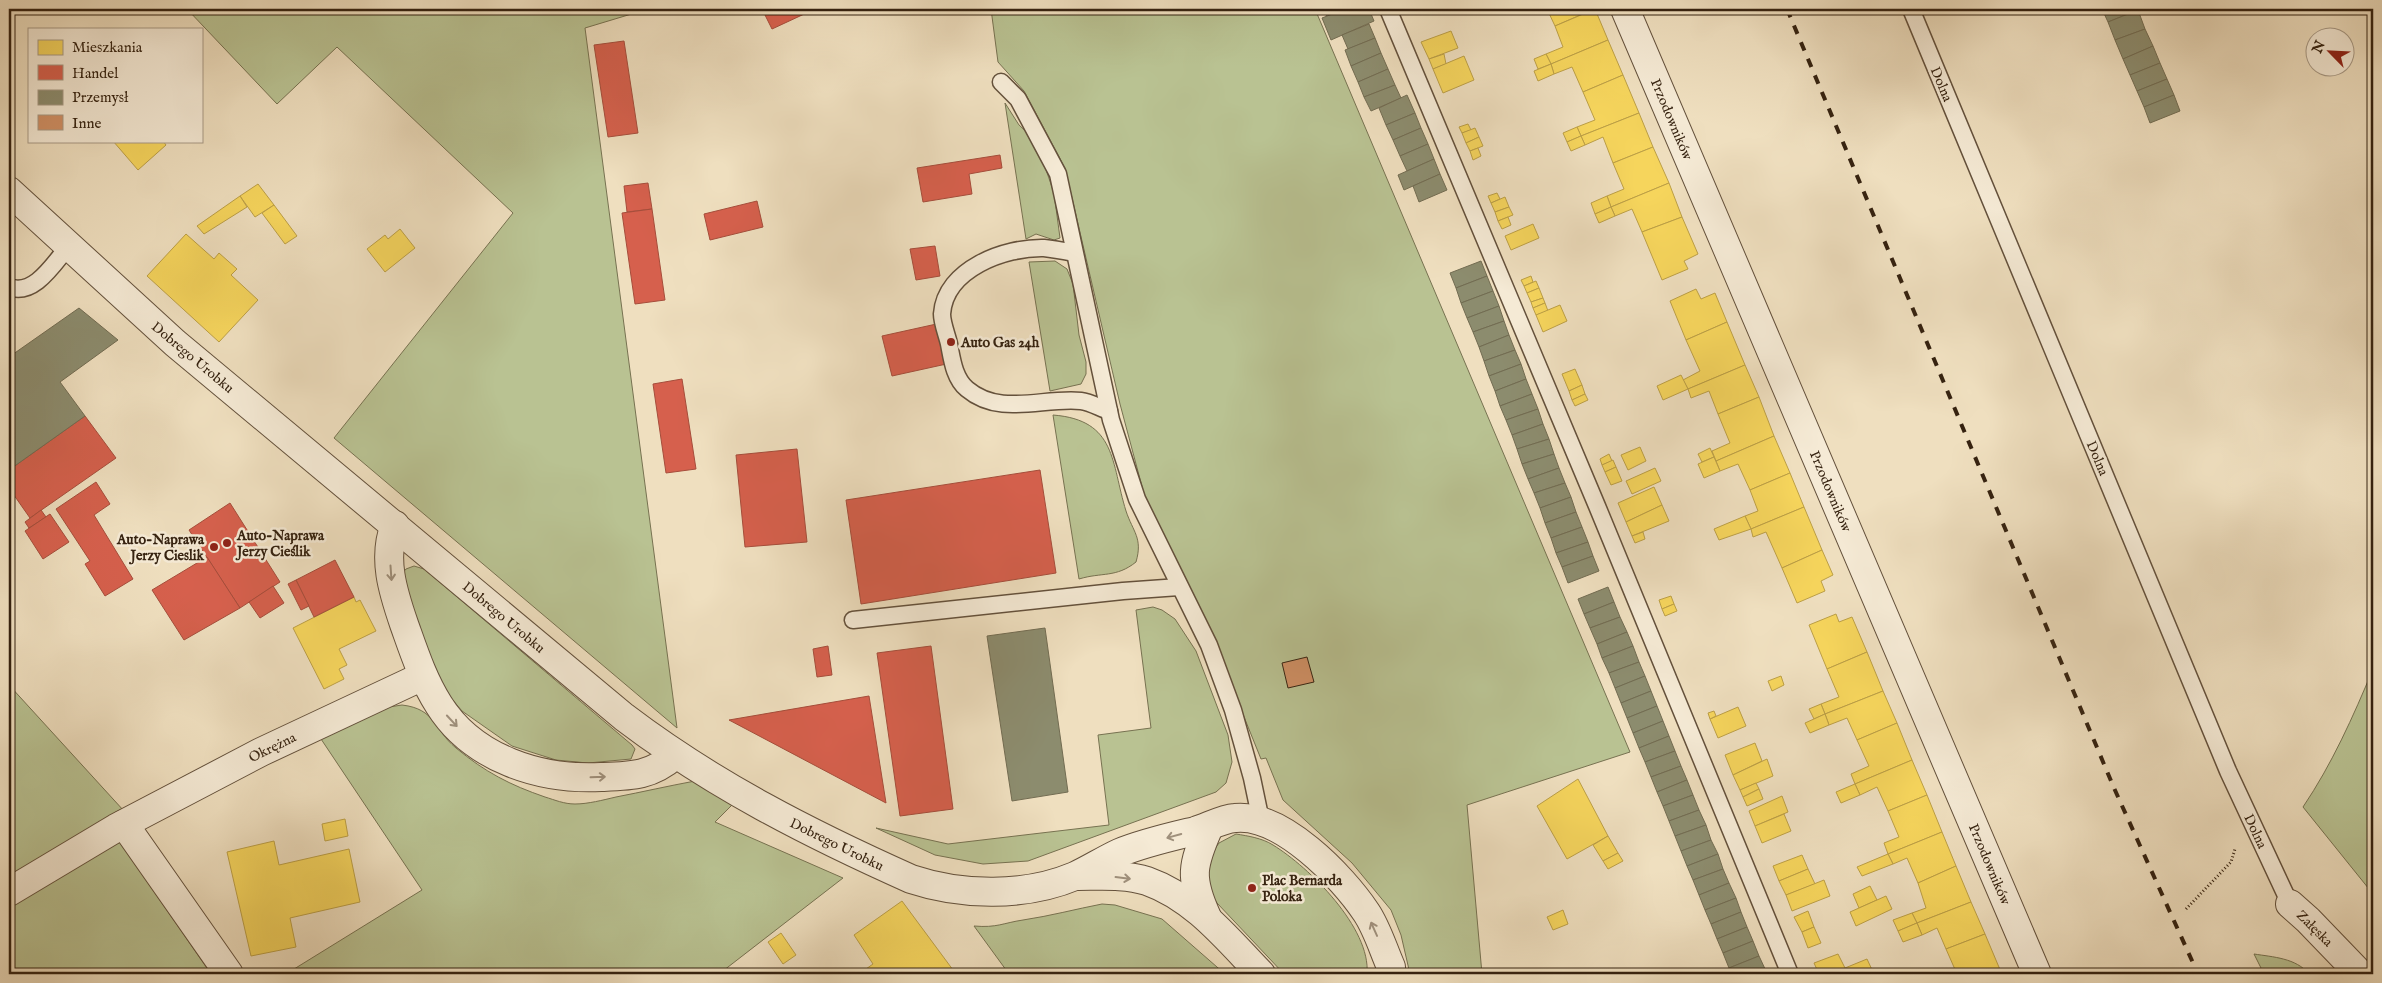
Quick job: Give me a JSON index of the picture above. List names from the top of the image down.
{
  "streets": {
    "street": [
      "Przodowników",
      "Dobrego Urobku",
      "Okrężna",
      "Załęska"
    ],
    "lane": ["Dolna"]
  },
  "crossings": [
    ["Dolna", "Załęska"]
  ],
  "places": [
    "Auto Gas 24h",
    "Auto-Naprawa Jerzy Cieślik",
    "Auto-Naprawa Jerzy Cieslik",
    "Plac Bernarda Poloka"
  ],
  "legend": [
    "Mieszkania",
    "Handel",
    "Przemysł",
    "Inne"
  ],
  "north": "top left"
}
